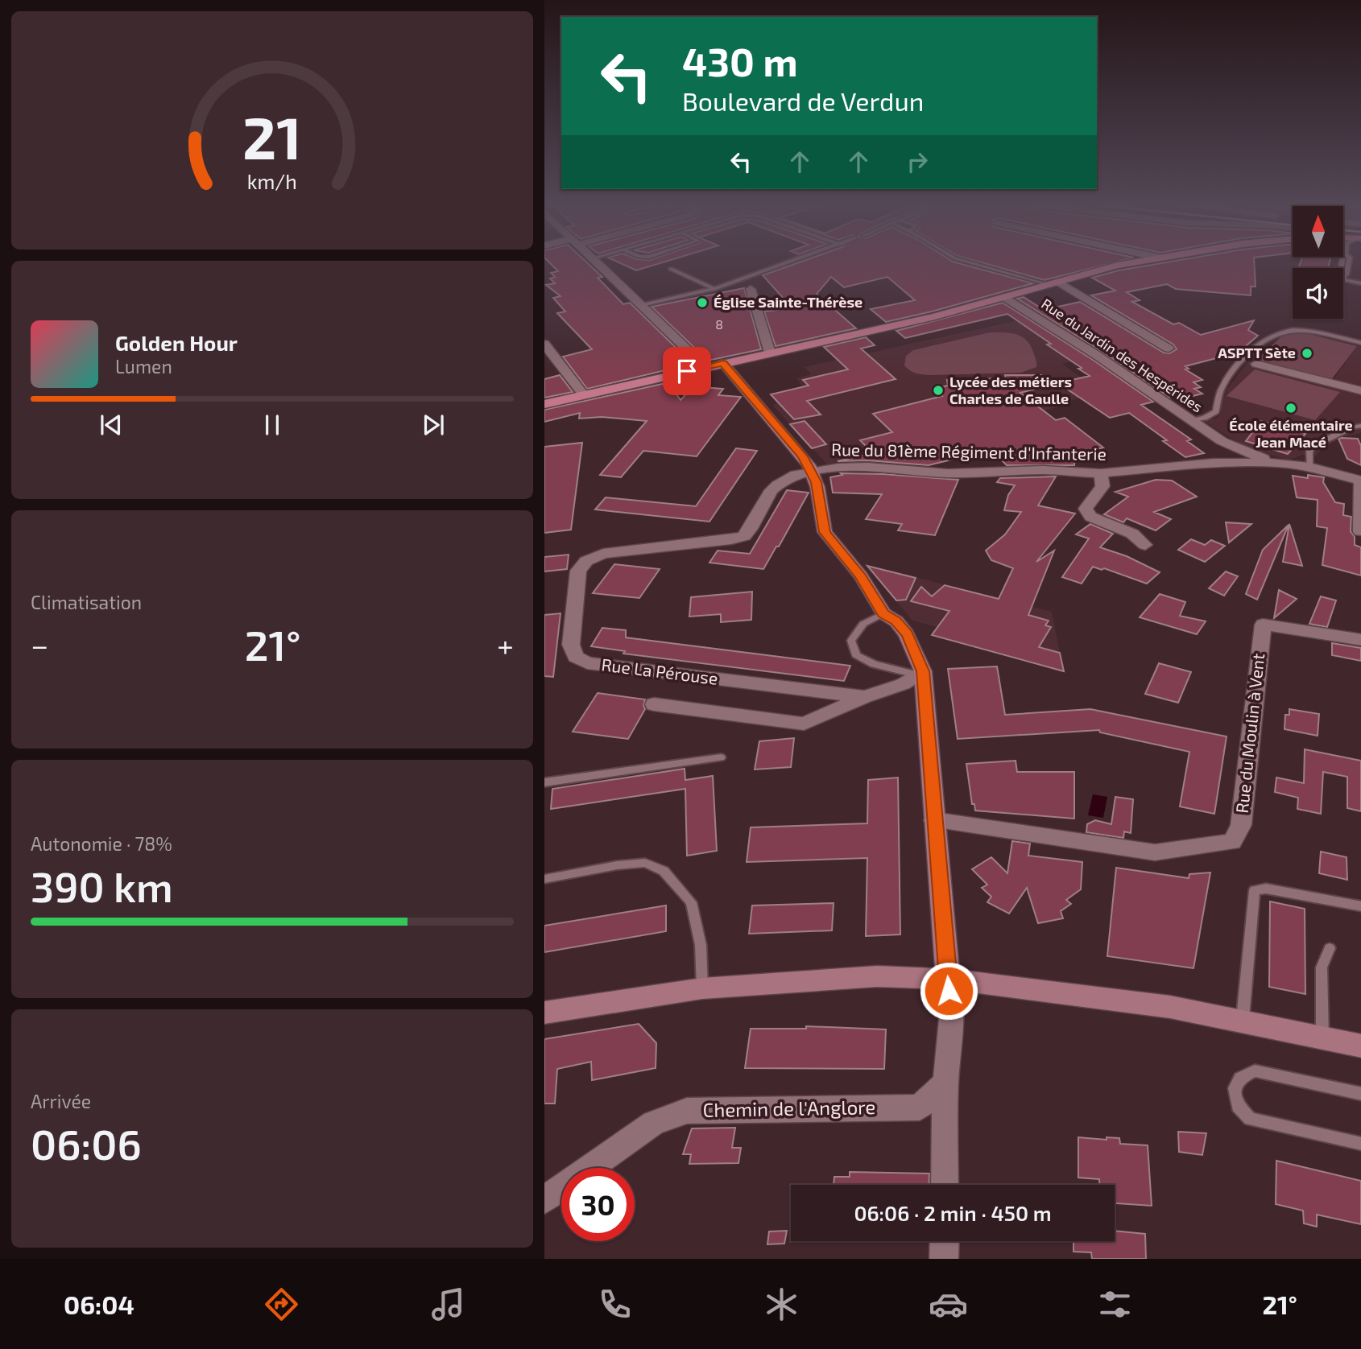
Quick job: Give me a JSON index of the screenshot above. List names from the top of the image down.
{
  "streets": {
    "street": [
      "Rue du Jardin des Hespérides",
      "Rue du 81ème Régiment d'Infanterie",
      "Rue La Pérouse",
      "Rue du Moulin à Vent",
      "Chemin de l'Anglore"
    ]
  },
  "crossings": [
    ["Rue du Jardin des Hespérides", "Rue du 81ème Régiment d'Infanterie"],
    ["Rue du 81ème Régiment d'Infanterie", "Rue La Pérouse"]
  ],
  "places": [
    "Église Sainte-Thérèse",
    "ASPTT Sète",
    "Lycée des métiers Charles de Gaulle",
    "École élémentaire Jean Macé"
  ],
  "house_numbers": ["8"],
  "north": "top",
  "page": {
    "turn": ["430 m", "Boulevard de Verdun"],
    "song": ["Golden Hour", "Lumen"],
    "tile": [
      "Climatisation",
      ["Autonomie · 78%", "390 km"],
      ["Arrivée", "06:06"]
    ],
    "heat": ["−", "21°", "+"],
    "limit": "30",
    "trip": "06:06 · 2 min · 450 m",
    "tabs": ["06:04", "21°"],
    "gauge": ["21", "km/h"]
  }
}
